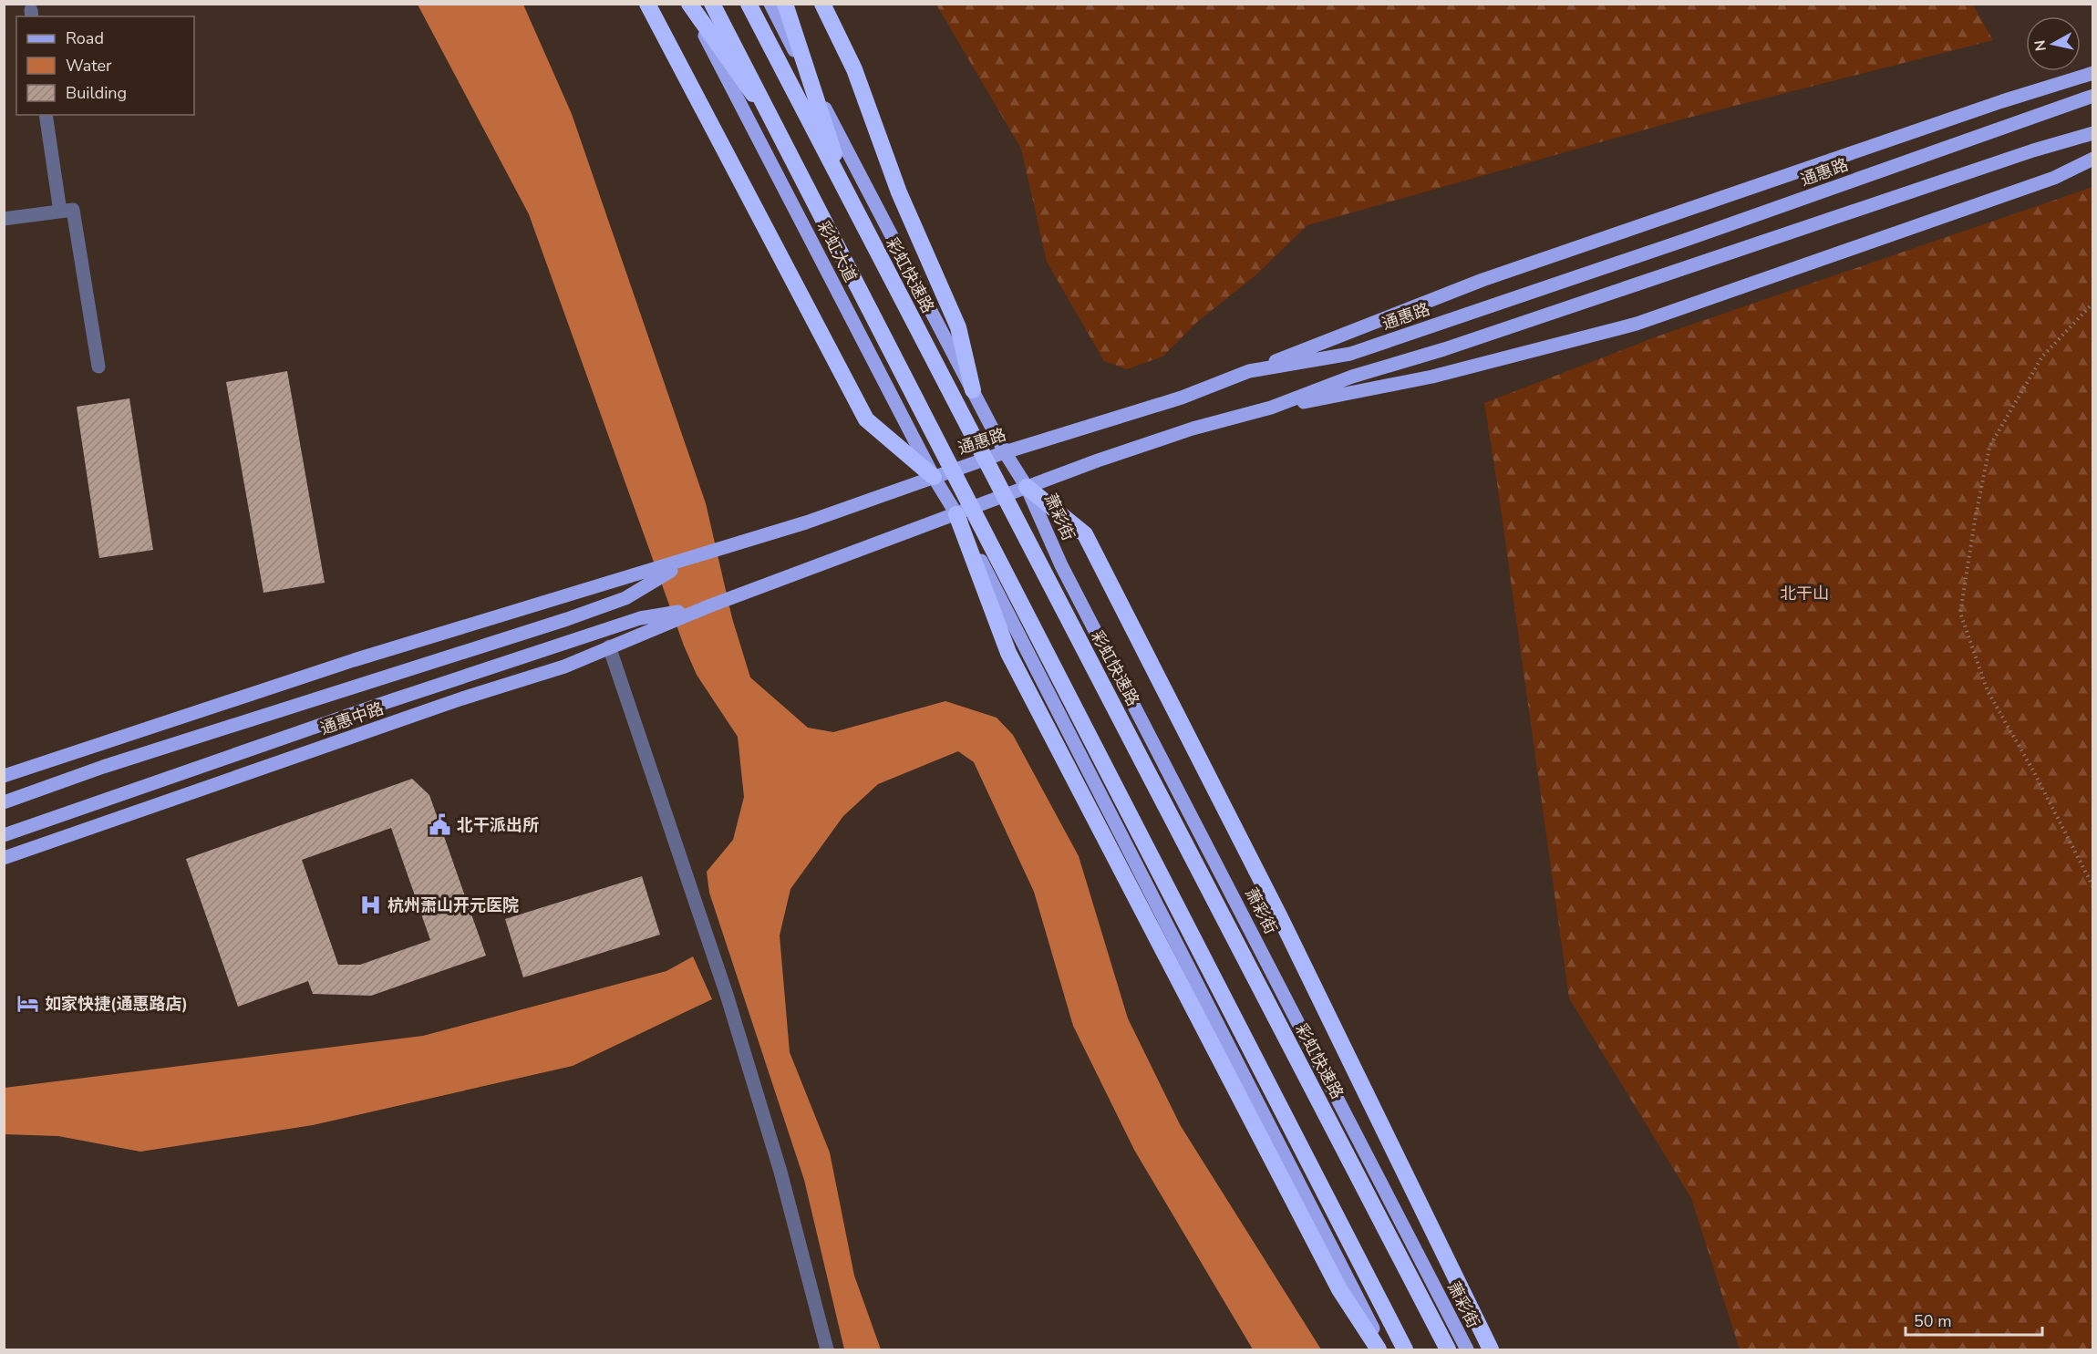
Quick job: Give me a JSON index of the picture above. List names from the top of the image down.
{
  "streets": {
    "highway": ["彩虹快速路"],
    "main road": [
      "通惠路",
      "彩虹大道",
      "萧彩街",
      "通惠中路"
    ]
  },
  "crossings": [
    ["通惠路", "彩虹大道"],
    ["通惠路", "通惠中路"],
    ["彩虹大道", "通惠中路"]
  ],
  "parks": ["北干山"],
  "places": {
    "public building": ["北干派出所"],
    "hospital": ["杭州萧山开元医院"],
    "hotel": ["如家快捷(通惠路店)"]
  },
  "legend": ["Road", "Water", "Building"],
  "scale_bar": "50 m",
  "north": "left"
}
